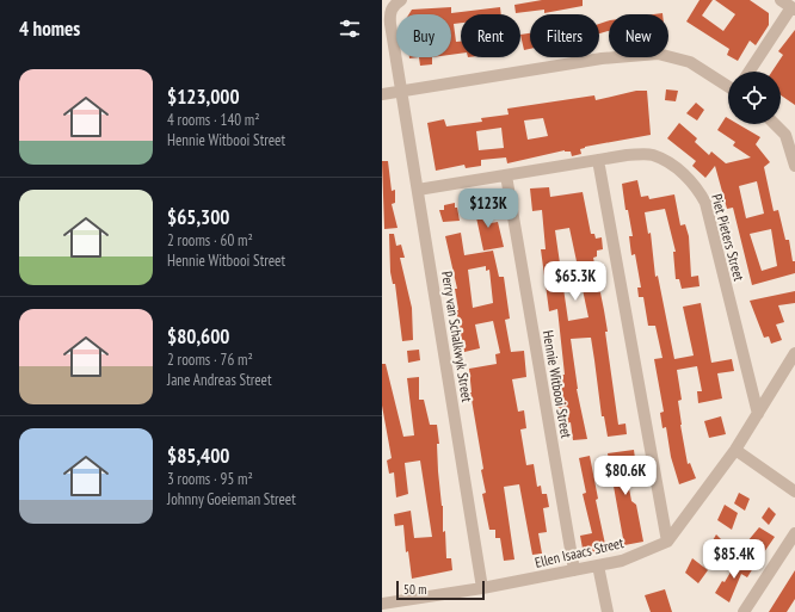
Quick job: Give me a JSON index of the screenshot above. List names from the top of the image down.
{
  "streets": {
    "street": [
      "Piet Pieters Street",
      "Perry van Schalkwyk Street",
      "Hennie Witbooi Street",
      "Ellen Isaacs Street"
    ]
  },
  "crossings": [
    ["Piet Pieters Street", "Perry van Schalkwyk Street"],
    ["Piet Pieters Street", "Hennie Witbooi Street"],
    ["Piet Pieters Street", "Ellen Isaacs Street"],
    ["Perry van Schalkwyk Street", "Ellen Isaacs Street"],
    ["Hennie Witbooi Street", "Ellen Isaacs Street"]
  ],
  "scale_bar": "50 m",
  "page": {
    "heading": "4 homes",
    "chip": [
      "Buy",
      "Rent",
      "Filters",
      "New"
    ],
    "list": [
      {
        "name": "$123,000",
        "note": "4 rooms · 140 m² · Hennie Witbooi Street"
      },
      {
        "name": "$65,300",
        "note": "2 rooms · 60 m² · Hennie Witbooi Street"
      },
      {
        "name": "$80,600",
        "note": "2 rooms · 76 m² · Jane Andreas Street"
      },
      {
        "name": "$85,400",
        "note": "3 rooms · 95 m² · Johnny Goeieman Street"
      }
    ],
    "price": [
      "$123K",
      "$65.3K",
      "$80.6K",
      "$85.4K"
    ],
    "scale": "50 m"
  }
}
